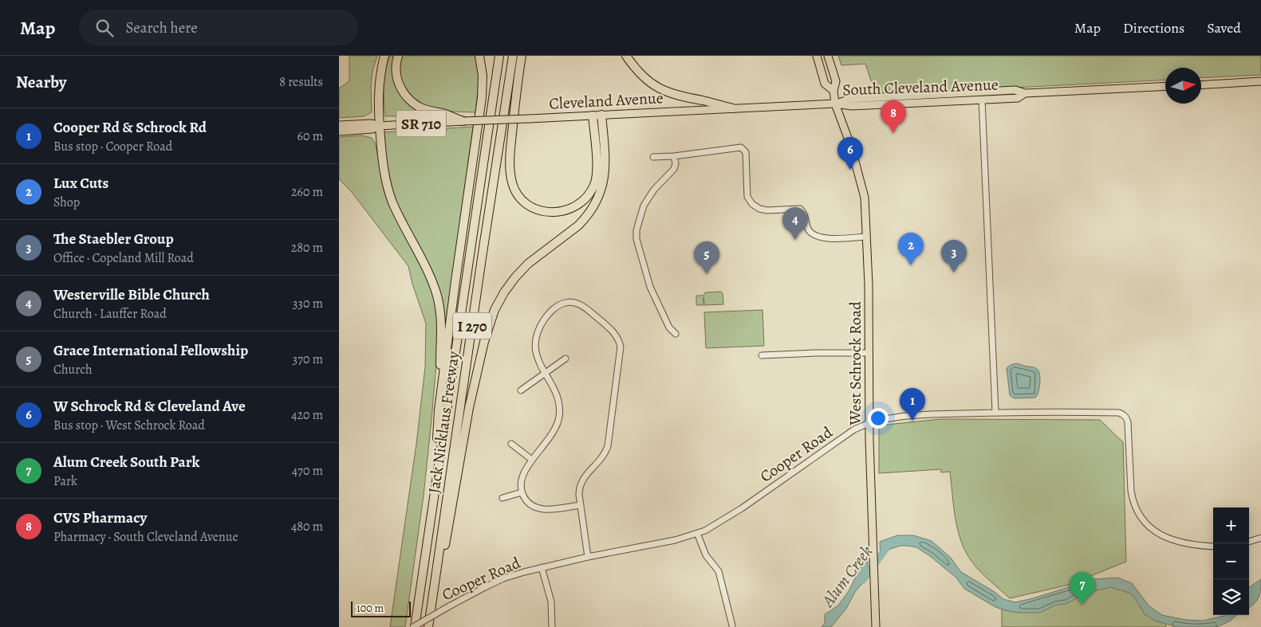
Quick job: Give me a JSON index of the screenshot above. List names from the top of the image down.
{
  "streets": {
    "highway": ["I 270", "Jack Nicklaus Freeway"],
    "main road": [
      "South Cleveland Avenue",
      "Cleveland Avenue",
      "SR 710",
      "West Schrock Road"
    ],
    "street": ["Cooper Road"]
  },
  "crossings": [
    ["South Cleveland Avenue", "Cleveland Avenue"],
    ["South Cleveland Avenue", "West Schrock Road"],
    ["Cleveland Avenue", "West Schrock Road"],
    ["West Schrock Road", "Cooper Road"],
    ["Jack Nicklaus Freeway", "Cooper Road"]
  ],
  "water": ["Alum Creek"],
  "scale_bar": "100 m",
  "north": "right",
  "page": {
    "header": "Map",
    "search": "Search here",
    "nav": ["Map", "Directions", "Saved"],
    "heading": ["Nearby", "8 results"],
    "pins": [
      "8",
      "6",
      "4",
      "2",
      "3",
      "5",
      "1",
      "7"
    ],
    "list": [
      {
        "mark": "1",
        "name": "Cooper Rd & Schrock Rd",
        "note": "Bus stop · Cooper Road",
        "value": "60 m"
      },
      {
        "mark": "2",
        "name": "Lux Cuts",
        "note": "Shop",
        "value": "260 m"
      },
      {
        "mark": "3",
        "name": "The Staebler Group",
        "note": "Office · Copeland Mill Road",
        "value": "280 m"
      },
      {
        "mark": "4",
        "name": "Westerville Bible Church",
        "note": "Church · Lauffer Road",
        "value": "330 m"
      },
      {
        "mark": "5",
        "name": "Grace International Fellowship",
        "note": "Church",
        "value": "370 m"
      },
      {
        "mark": "6",
        "name": "W Schrock Rd & Cleveland Ave",
        "note": "Bus stop · West Schrock Road",
        "value": "420 m"
      },
      {
        "mark": "7",
        "name": "Alum Creek South Park",
        "note": "Park",
        "value": "470 m"
      },
      {
        "mark": "8",
        "name": "CVS Pharmacy",
        "note": "Pharmacy · South Cleveland Avenue",
        "value": "480 m"
      }
    ],
    "map_buttons": ["+", "−"],
    "scale": "100 m"
  }
}
